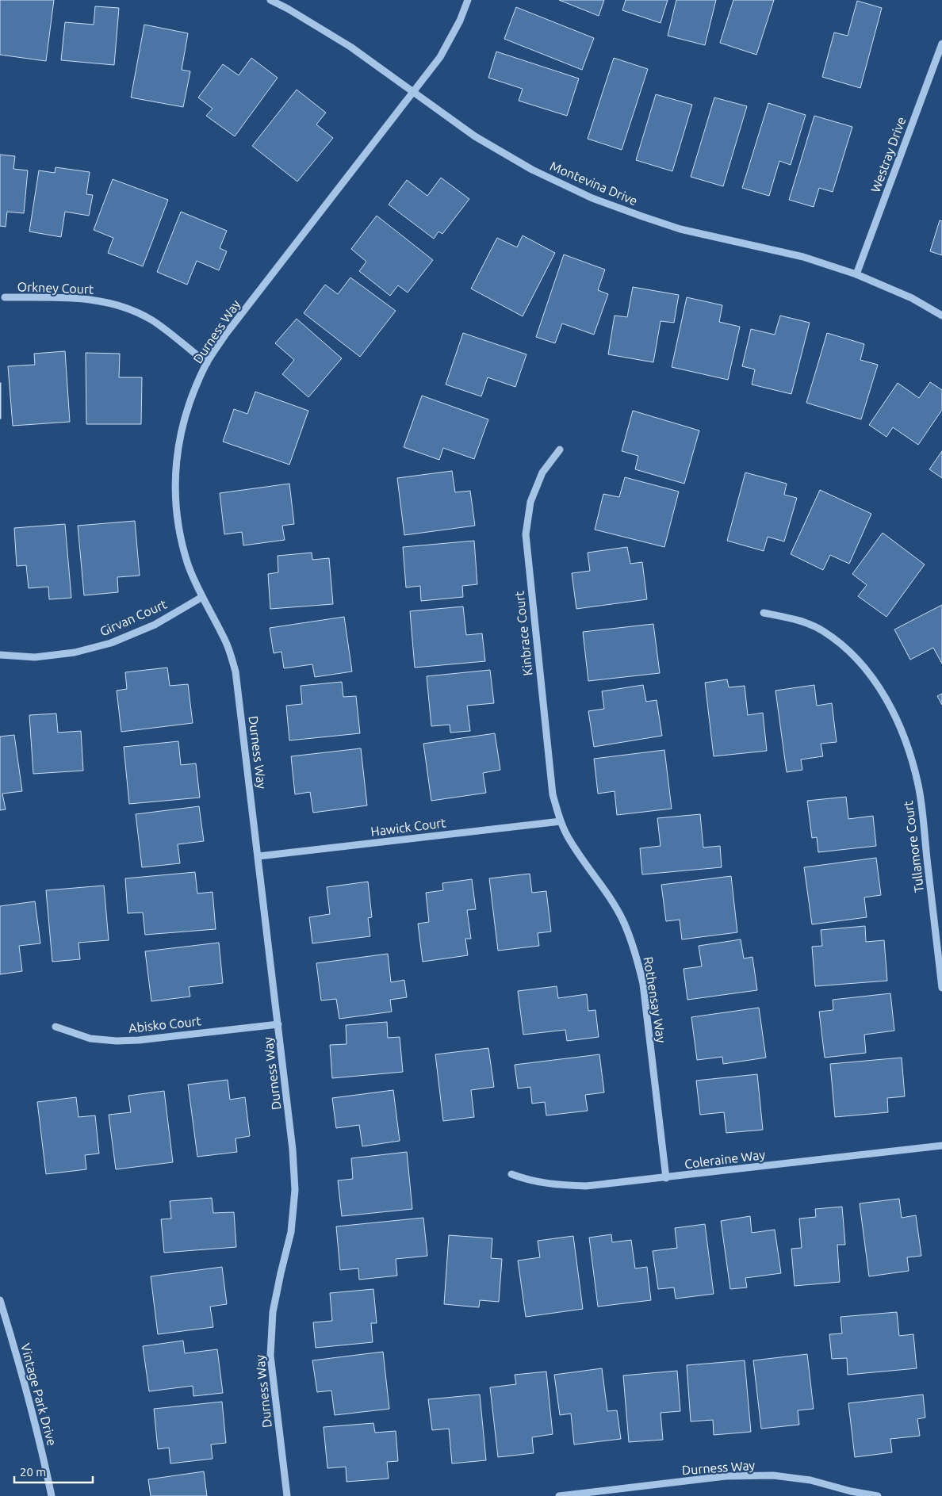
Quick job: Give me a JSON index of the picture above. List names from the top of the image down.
{
  "streets": {
    "street": [
      "Westray Drive",
      "Montevina Drive",
      "Orkney Court",
      "Durness Way",
      "Girvan Court",
      "Kinbrace Court",
      "Hawick Court",
      "Tullamore Court",
      "Rothensay Way",
      "Abisko Court",
      "Coleraine Way",
      "Vintage Park Drive"
    ]
  },
  "crossings": [
    ["Westray Drive", "Montevina Drive"],
    ["Montevina Drive", "Durness Way"],
    ["Orkney Court", "Durness Way"],
    ["Durness Way", "Girvan Court"],
    ["Durness Way", "Hawick Court"],
    ["Durness Way", "Abisko Court"],
    ["Kinbrace Court", "Hawick Court"],
    ["Kinbrace Court", "Rothensay Way"],
    ["Hawick Court", "Rothensay Way"],
    ["Rothensay Way", "Coleraine Way"]
  ],
  "scale_bar": "20 m"
}
